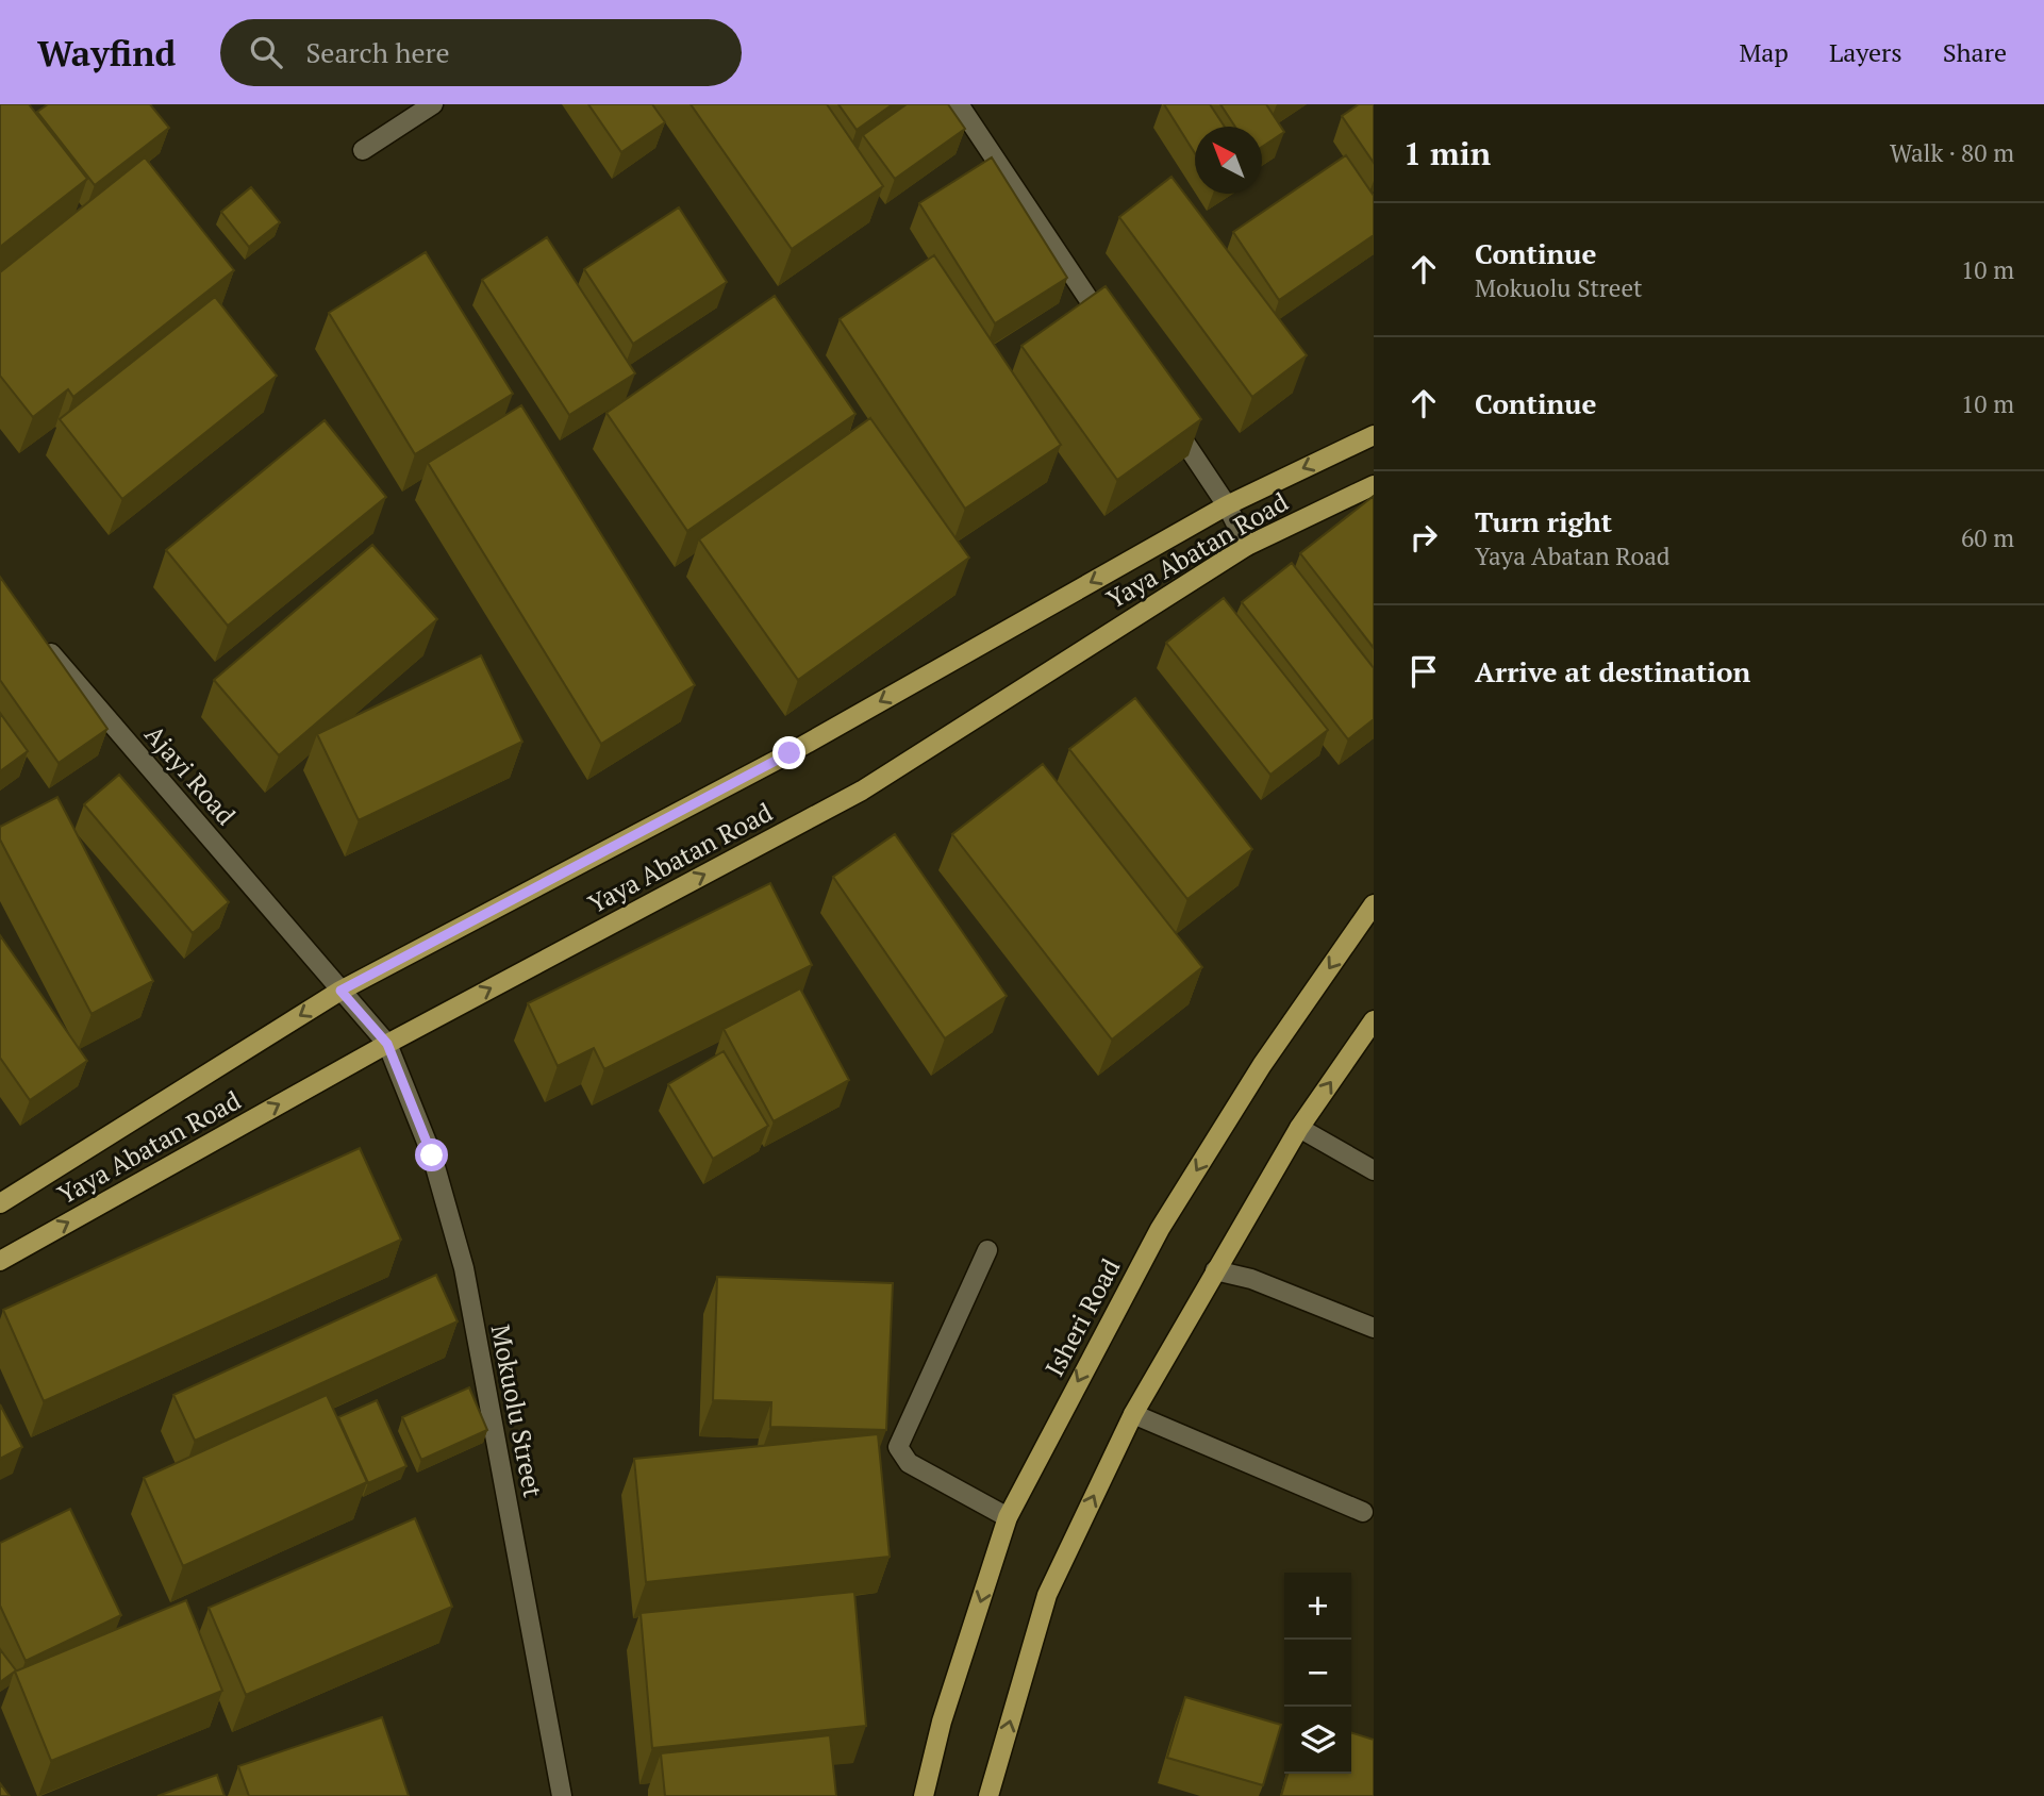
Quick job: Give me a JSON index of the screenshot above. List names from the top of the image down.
{
  "streets": {
    "main road": ["Yaya Abatan Road", "Isheri Road"],
    "street": ["Ajayi Road", "Mokuolu Street"]
  },
  "crossings": [
    ["Yaya Abatan Road", "Ajayi Road"],
    ["Yaya Abatan Road", "Mokuolu Street"],
    ["Ajayi Road", "Mokuolu Street"]
  ],
  "north": "top left",
  "page": {
    "header": "Wayfind",
    "search": "Search here",
    "nav": ["Map", "Layers", "Share"],
    "heading": ["1 min", "Walk · 80 m"],
    "list": [
      ["Continue", "Mokuolu Street", "10 m"],
      ["Continue", "10 m"],
      ["Turn right", "Yaya Abatan Road", "60 m"],
      "Arrive at destination"
    ],
    "map_buttons": ["+", "−"]
  }
}
